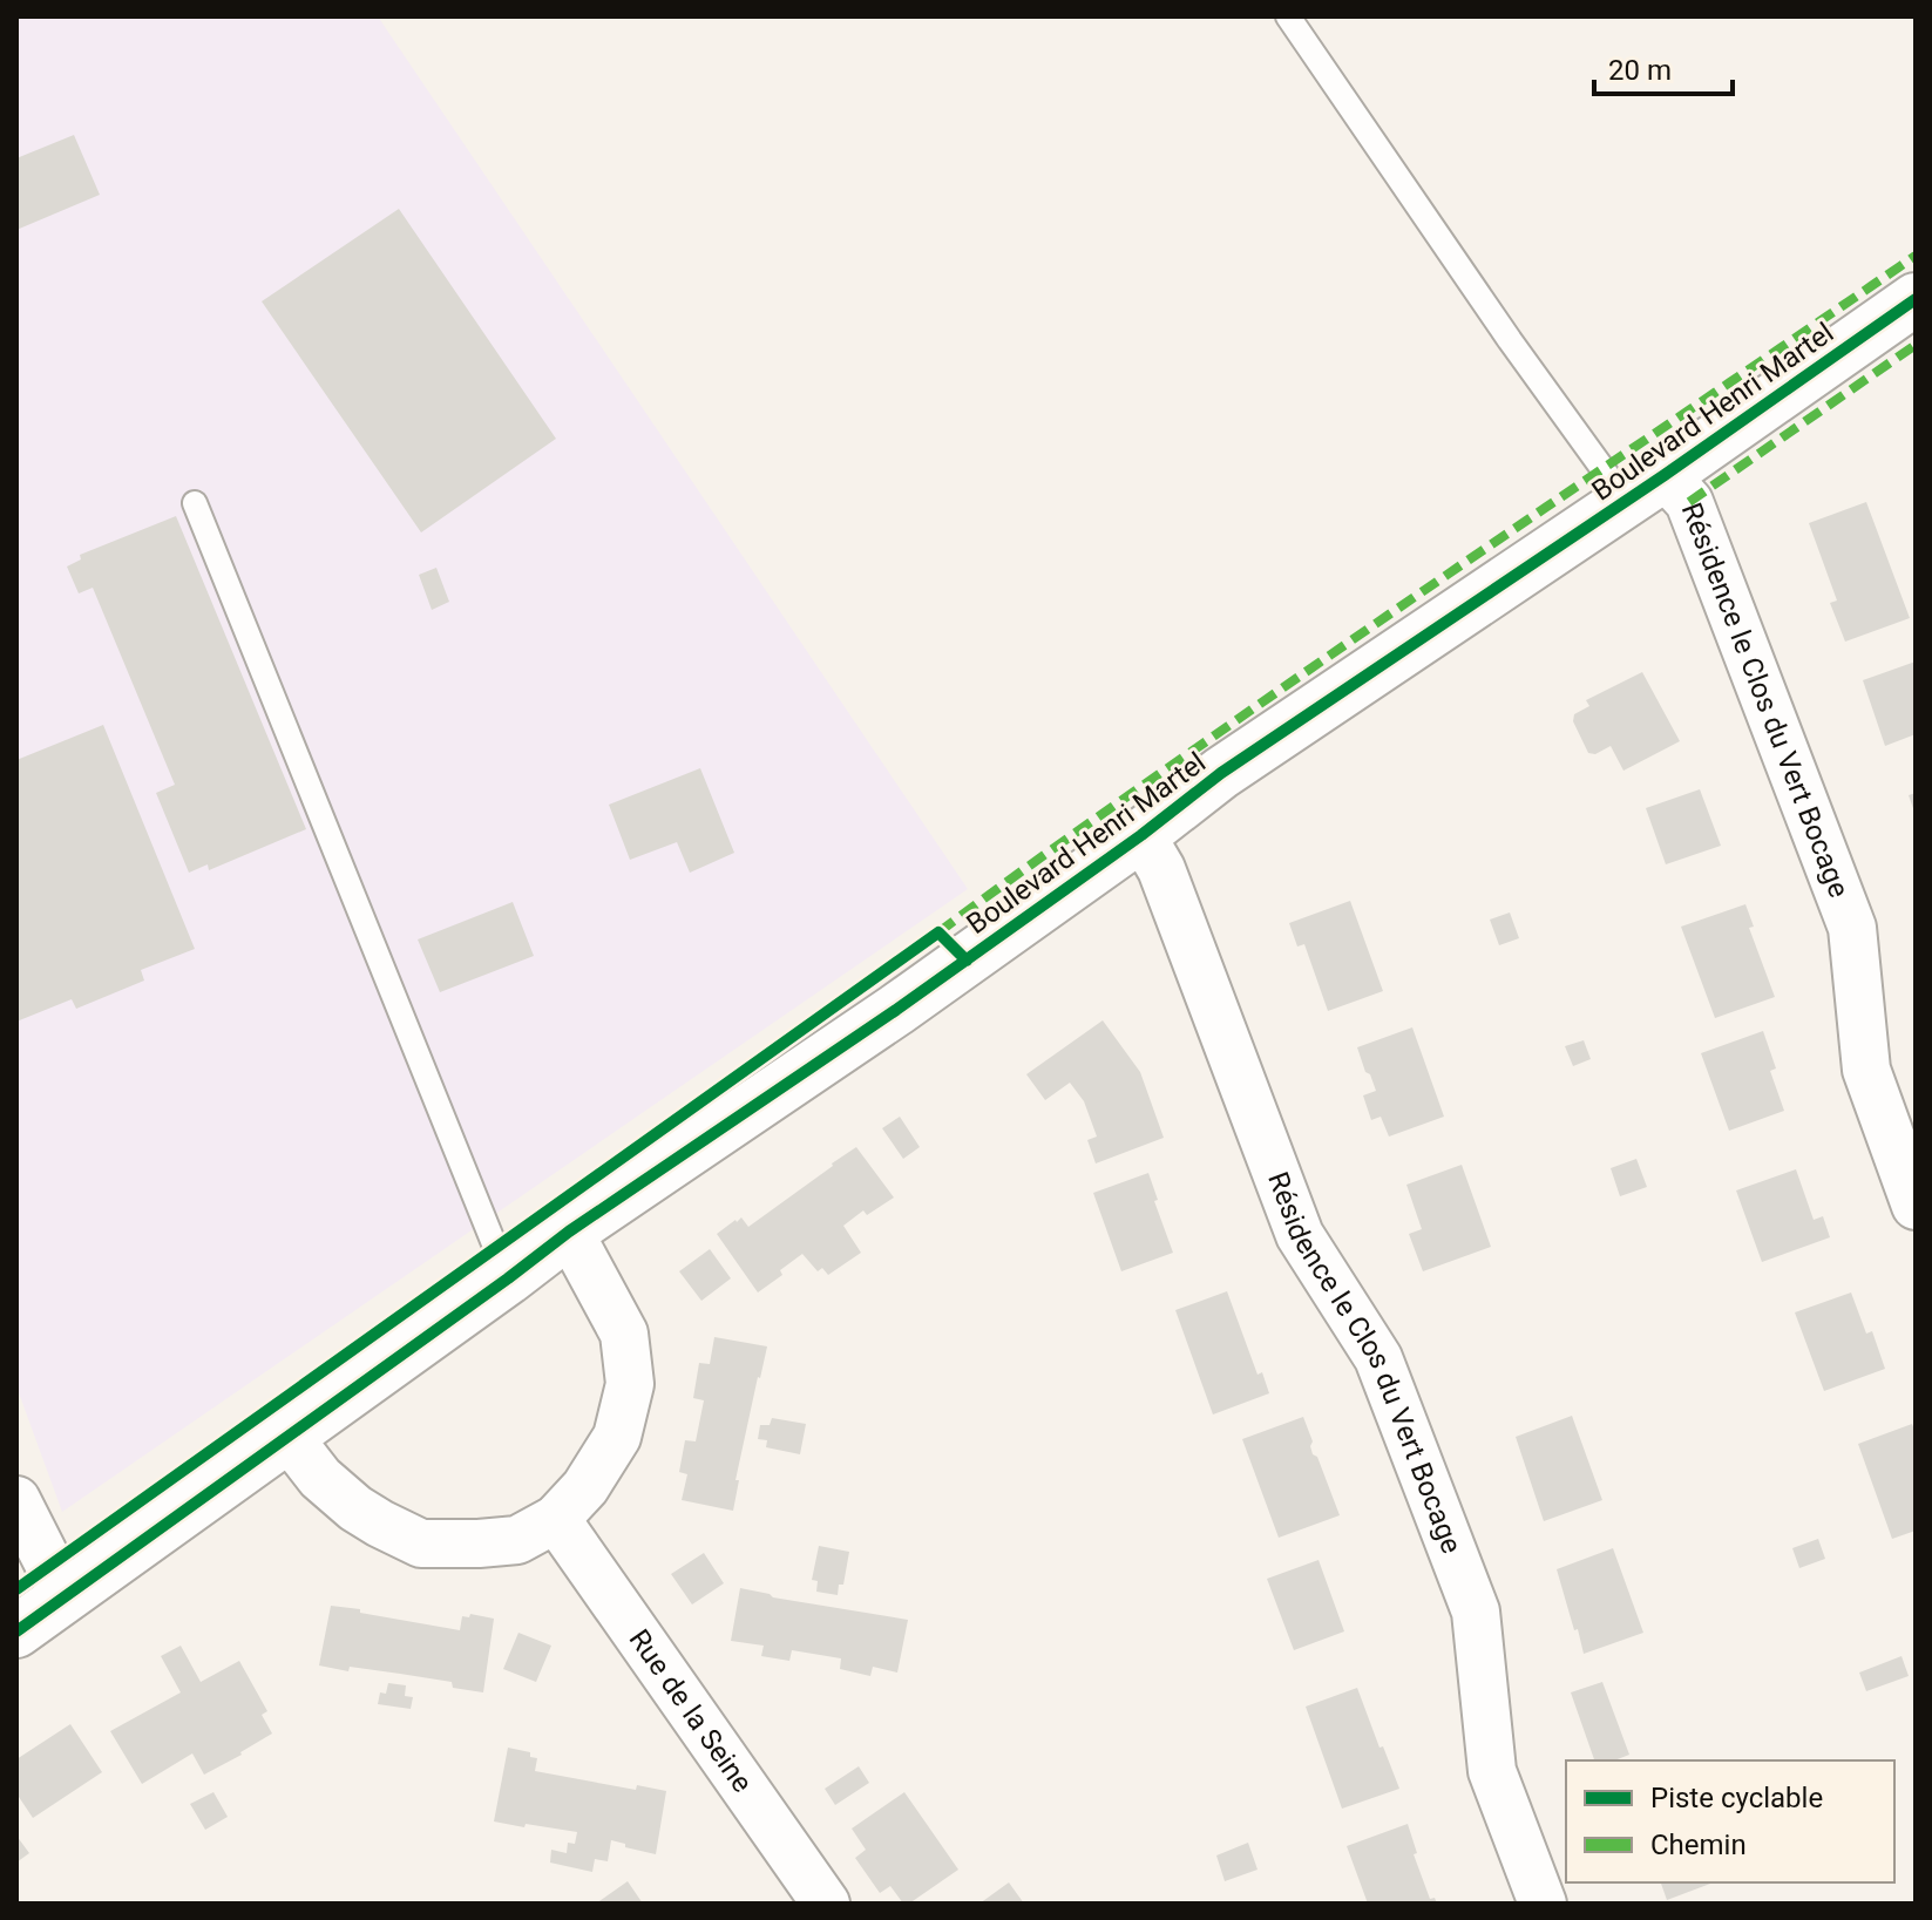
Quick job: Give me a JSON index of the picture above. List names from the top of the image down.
{
  "streets": {
    "street": ["Boulevard Henri Martel", "Résidence le Clos du Vert Bocage", "Rue de la Seine"]
  },
  "crossings": [
    ["Boulevard Henri Martel", "Résidence le Clos du Vert Bocage"]
  ],
  "legend": ["Piste cyclable", "Chemin"],
  "scale_bar": "20 m"
}
